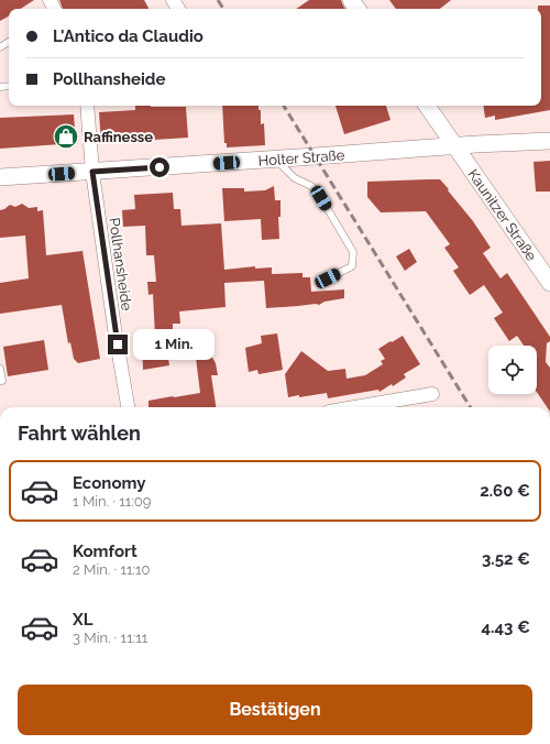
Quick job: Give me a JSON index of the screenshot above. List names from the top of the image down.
{
  "streets": {
    "street": ["Holter Straße", "Kaunitzer Straße", "Pollhansheide"]
  },
  "crossings": [
    ["Holter Straße", "Kaunitzer Straße"],
    ["Holter Straße", "Pollhansheide"]
  ],
  "places": {
    "shop": ["Raffinesse"]
  },
  "page": {
    "banner": ["L'Antico da Claudio", "Pollhansheide"],
    "bubble": "1 Min.",
    "heading": "Fahrt wählen",
    "list": [
      {
        "name": "Economy",
        "note": "1 Min. · 11:09",
        "value": "2.60 €"
      },
      {
        "name": "Komfort",
        "note": "2 Min. · 11:10",
        "value": "3.52 €"
      },
      {
        "name": "XL",
        "note": "3 Min. · 11:11",
        "value": "4.43 €"
      }
    ],
    "buttons": "Bestätigen"
  }
}
